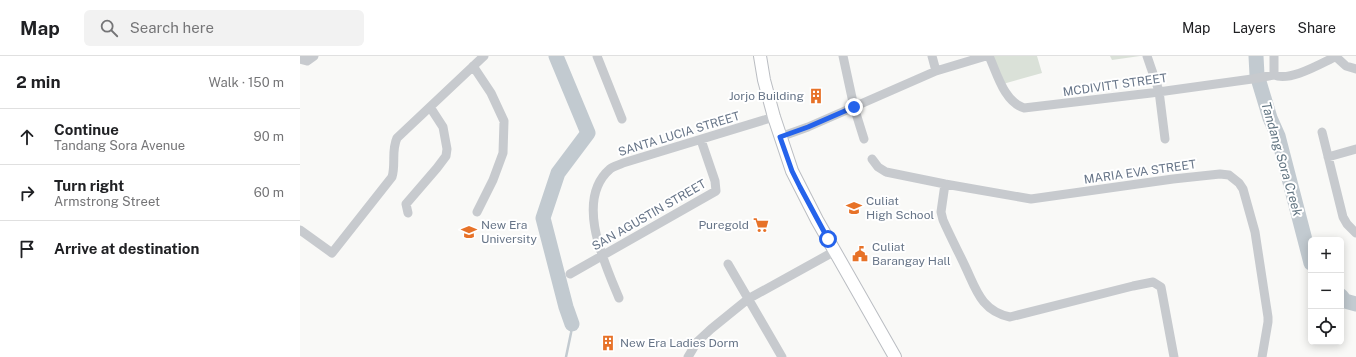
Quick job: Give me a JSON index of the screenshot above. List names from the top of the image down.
{
  "streets": {
    "street": [
      "MCDIVITT STREET",
      "SANTA LUCIA STREET",
      "MARIA EVA STREET",
      "SAN AGUSTIN STREET"
    ]
  },
  "crossings": [
    ["SANTA LUCIA STREET", "SAN AGUSTIN STREET"]
  ],
  "water": ["Tandang Sora Creek"],
  "places": {
    "building": ["Jorjo Building", "New Era Ladies Dorm"],
    "school or university": ["Culiat High School", "New Era University"],
    "supermarket": ["Puregold"],
    "public building": ["Culiat Barangay Hall"]
  },
  "page": {
    "header": "Map",
    "search": "Search here",
    "nav": ["Map", "Layers", "Share"],
    "heading": ["2 min", "Walk · 150 m"],
    "list": [
      ["Continue", "Tandang Sora Avenue", "90 m"],
      ["Turn right", "Armstrong Street", "60 m"],
      "Arrive at destination"
    ],
    "map_buttons": ["+", "−"]
  }
}
